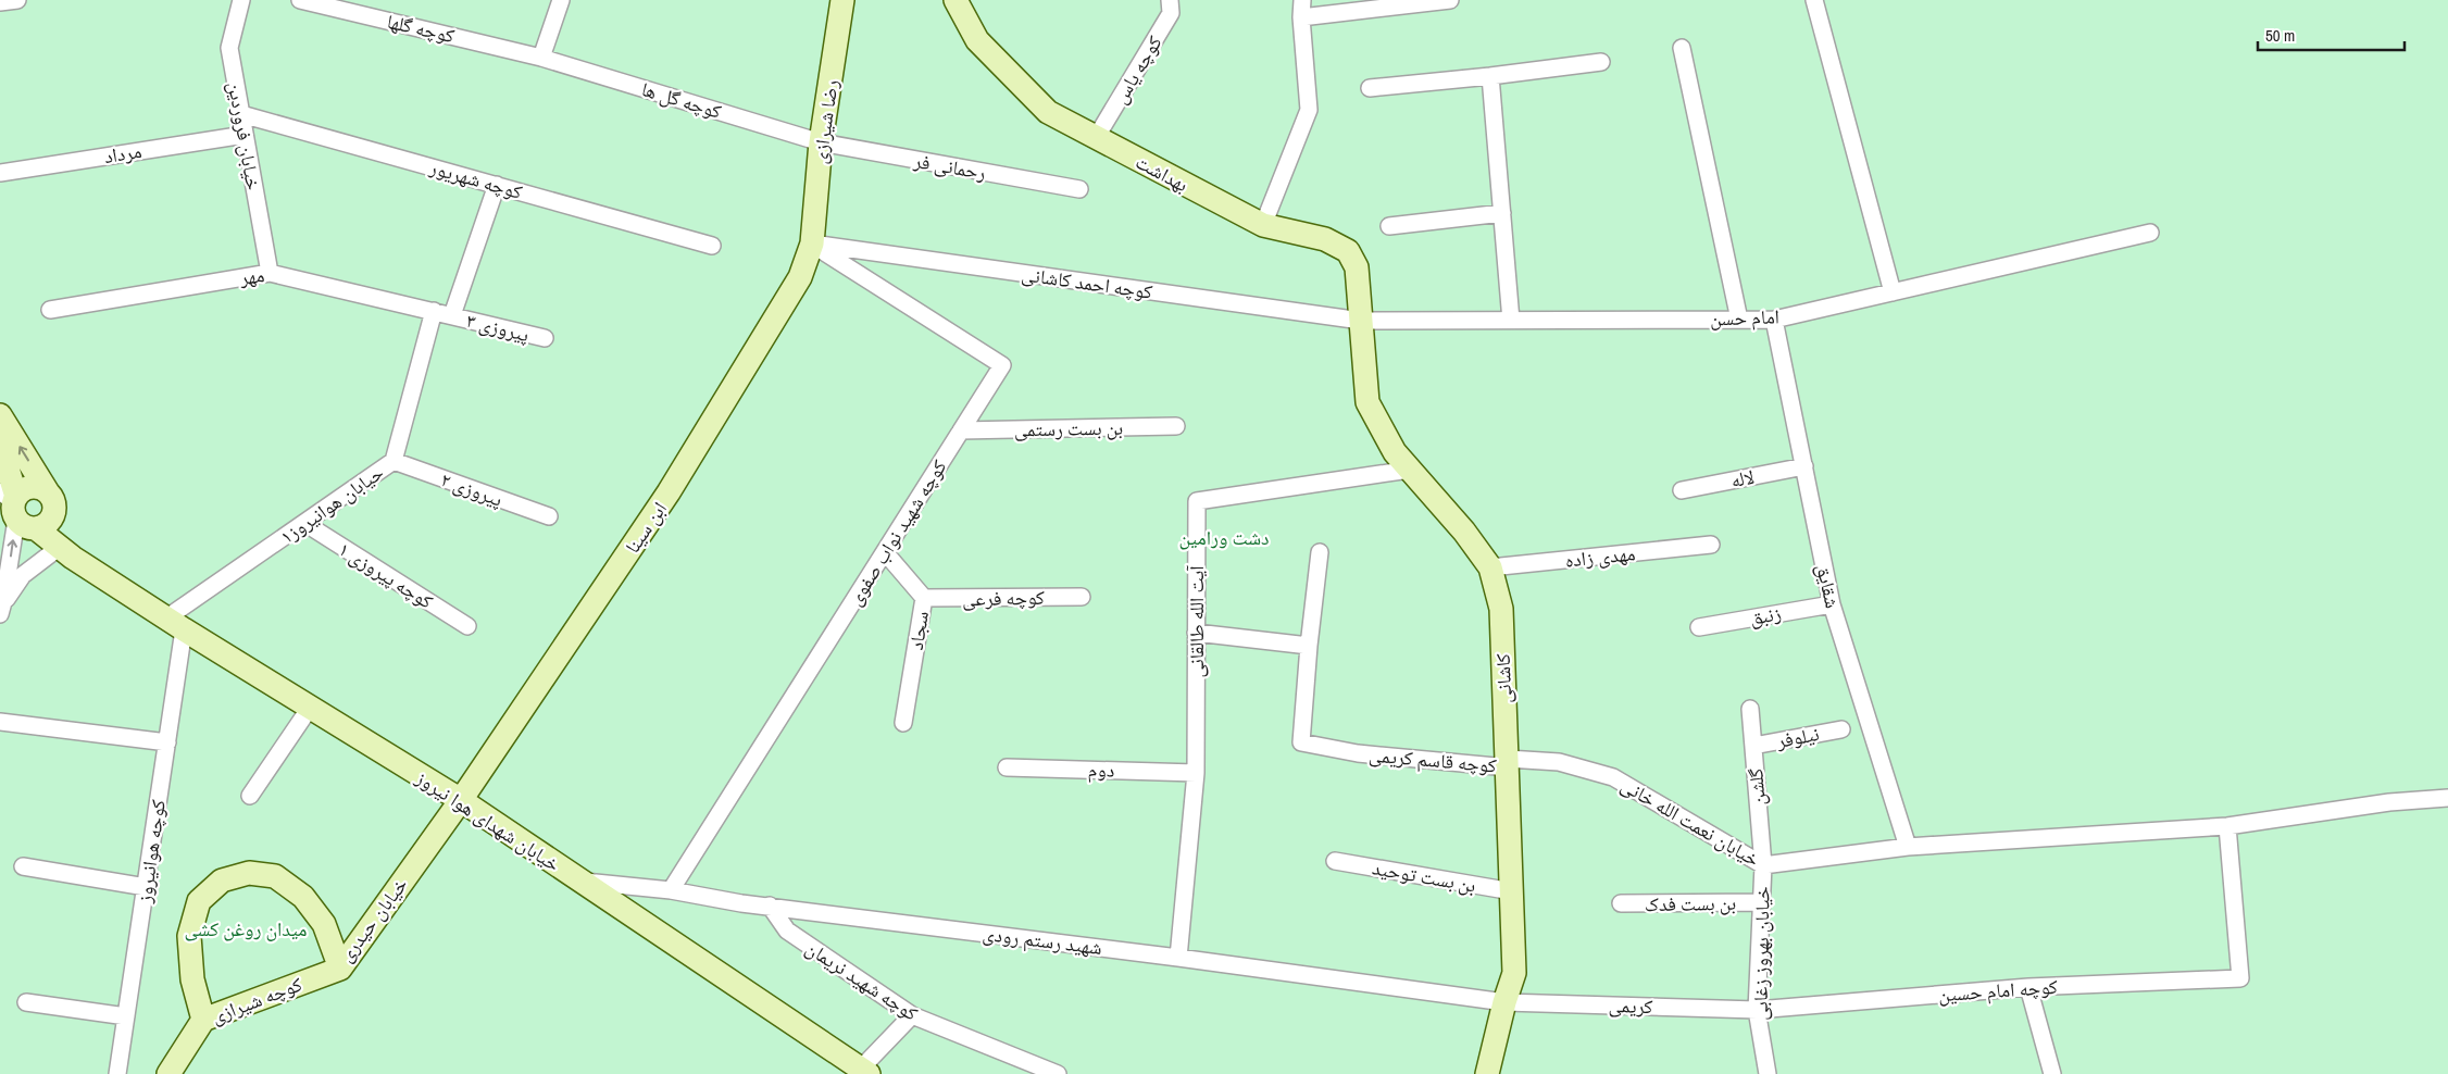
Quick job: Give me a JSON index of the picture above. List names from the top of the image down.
{
  "streets": {
    "street": [
      "کوچه گلها",
      "کوچه یاس",
      "کوچه گل ها",
      "رضا شیرازی",
      "خیابان فروردین",
      "مرداد",
      "رحمانی فر",
      "بهداشت",
      "کوچه شهریور",
      "مهر",
      "کوچه احمد کاشانی",
      "امام حسن",
      "پیروزی ۳",
      "بن بست رستمی",
      "لاله",
      "پیروزی ۲",
      "حیابان هوانیروز۱",
      "ابن سینا",
      "کوچه شهید نواب صفوی",
      "مهدی زاده",
      "کوچه پیروزی ۱",
      "شقایق",
      "کوچه فرعی",
      "زنبق",
      "آیت الله طالقانی",
      "سجاد",
      "کاشانی",
      "نیلوفر",
      "کوچه قاسم کریمی",
      "دوم",
      "گلشن",
      "خیابان شهدای هوا نیروز",
      "خیابان نعمت الله خانی",
      "کوچه هوانیروز",
      "بن بست توحید",
      "بن بست فدک",
      "خیابان حیدری",
      "شهید رستم رودی",
      "خیابان بهروز زغابی",
      "کوچه شهید نریمان",
      "کوچه امام حسین",
      "کوچه شیرازی",
      "کریمی"
    ]
  },
  "crossings": [
    ["کوچه گلها", "کوچه گل ها"],
    ["کوچه یاس", "بهداشت"],
    ["کوچه گل ها", "رضا شیرازی"],
    ["کوچه گل ها", "رحمانی فر"],
    ["رضا شیرازی", "رحمانی فر"],
    ["رضا شیرازی", "کوچه احمد کاشانی"],
    ["رضا شیرازی", "ابن سینا"],
    ["رضا شیرازی", "کوچه شهید نواب صفوی"],
    ["خیابان فروردین", "مرداد"],
    ["خیابان فروردین", "کوچه شهریور"],
    ["خیابان فروردین", "مهر"],
    ["بهداشت", "کوچه احمد کاشانی"],
    ["بهداشت", "امام حسن"],
    ["بهداشت", "کاشانی"],
    ["مهر", "پیروزی ۳"],
    ["مهر", "حیابان هوانیروز۱"],
    ["کوچه احمد کاشانی", "امام حسن"],
    ["کوچه احمد کاشانی", "ابن سینا"],
    ["کوچه احمد کاشانی", "کوچه شهید نواب صفوی"],
    ["کوچه احمد کاشانی", "کاشانی"],
    ["امام حسن", "شقایق"],
    ["امام حسن", "کاشانی"],
    ["بن بست رستمی", "کوچه شهید نواب صفوی"],
    ["لاله", "شقایق"],
    ["پیروزی ۲", "حیابان هوانیروز۱"],
    ["حیابان هوانیروز۱", "کوچه پیروزی ۱"],
    ["حیابان هوانیروز۱", "خیابان شهدای هوا نیروز"],
    ["حیابان هوانیروز۱", "کوچه هوانیروز"],
    ["ابن سینا", "کوچه شهید نواب صفوی"],
    ["ابن سینا", "خیابان شهدای هوا نیروز"],
    ["ابن سینا", "خیابان حیدری"],
    ["کوچه شهید نواب صفوی", "سجاد"],
    ["کوچه شهید نواب صفوی", "شهید رستم رودی"],
    ["مهدی زاده", "کاشانی"],
    ["شقایق", "زنبق"],
    ["شقایق", "خیابان نعمت الله خانی"],
    ["کوچه فرعی", "سجاد"],
    ["آیت الله طالقانی", "کاشانی"],
    ["آیت الله طالقانی", "دوم"],
    ["آیت الله طالقانی", "شهید رستم رودی"],
    ["کاشانی", "کوچه قاسم کریمی"],
    ["کاشانی", "خیابان نعمت الله خانی"],
    ["کاشانی", "بن بست توحید"],
    ["کاشانی", "شهید رستم رودی"],
    ["کاشانی", "کریمی"],
    ["نیلوفر", "گلشن"],
    ["کوچه قاسم کریمی", "خیابان نعمت الله خانی"],
    ["گلشن", "خیابان نعمت الله خانی"],
    ["گلشن", "خیابان بهروز زغابی"],
    ["خیابان شهدای هوا نیروز", "کوچه هوانیروز"],
    ["خیابان شهدای هوا نیروز", "خیابان حیدری"],
    ["خیابان شهدای هوا نیروز", "شهید رستم رودی"],
    ["خیابان نعمت الله خانی", "خیابان بهروز زغابی"],
    ["خیابان نعمت الله خانی", "کوچه امام حسین"],
    ["بن بست فدک", "خیابان بهروز زغابی"],
    ["خیابان حیدری", "کوچه شیرازی"],
    ["شهید رستم رودی", "کوچه شهید نریمان"],
    ["شهید رستم رودی", "کریمی"],
    ["خیابان بهروز زغابی", "کوچه امام حسین"],
    ["خیابان بهروز زغابی", "کریمی"],
    ["کوچه امام حسین", "کریمی"]
  ],
  "parks": ["دشت ورامین", "میدان روغن کشی"],
  "scale_bar": "50 m"
}
